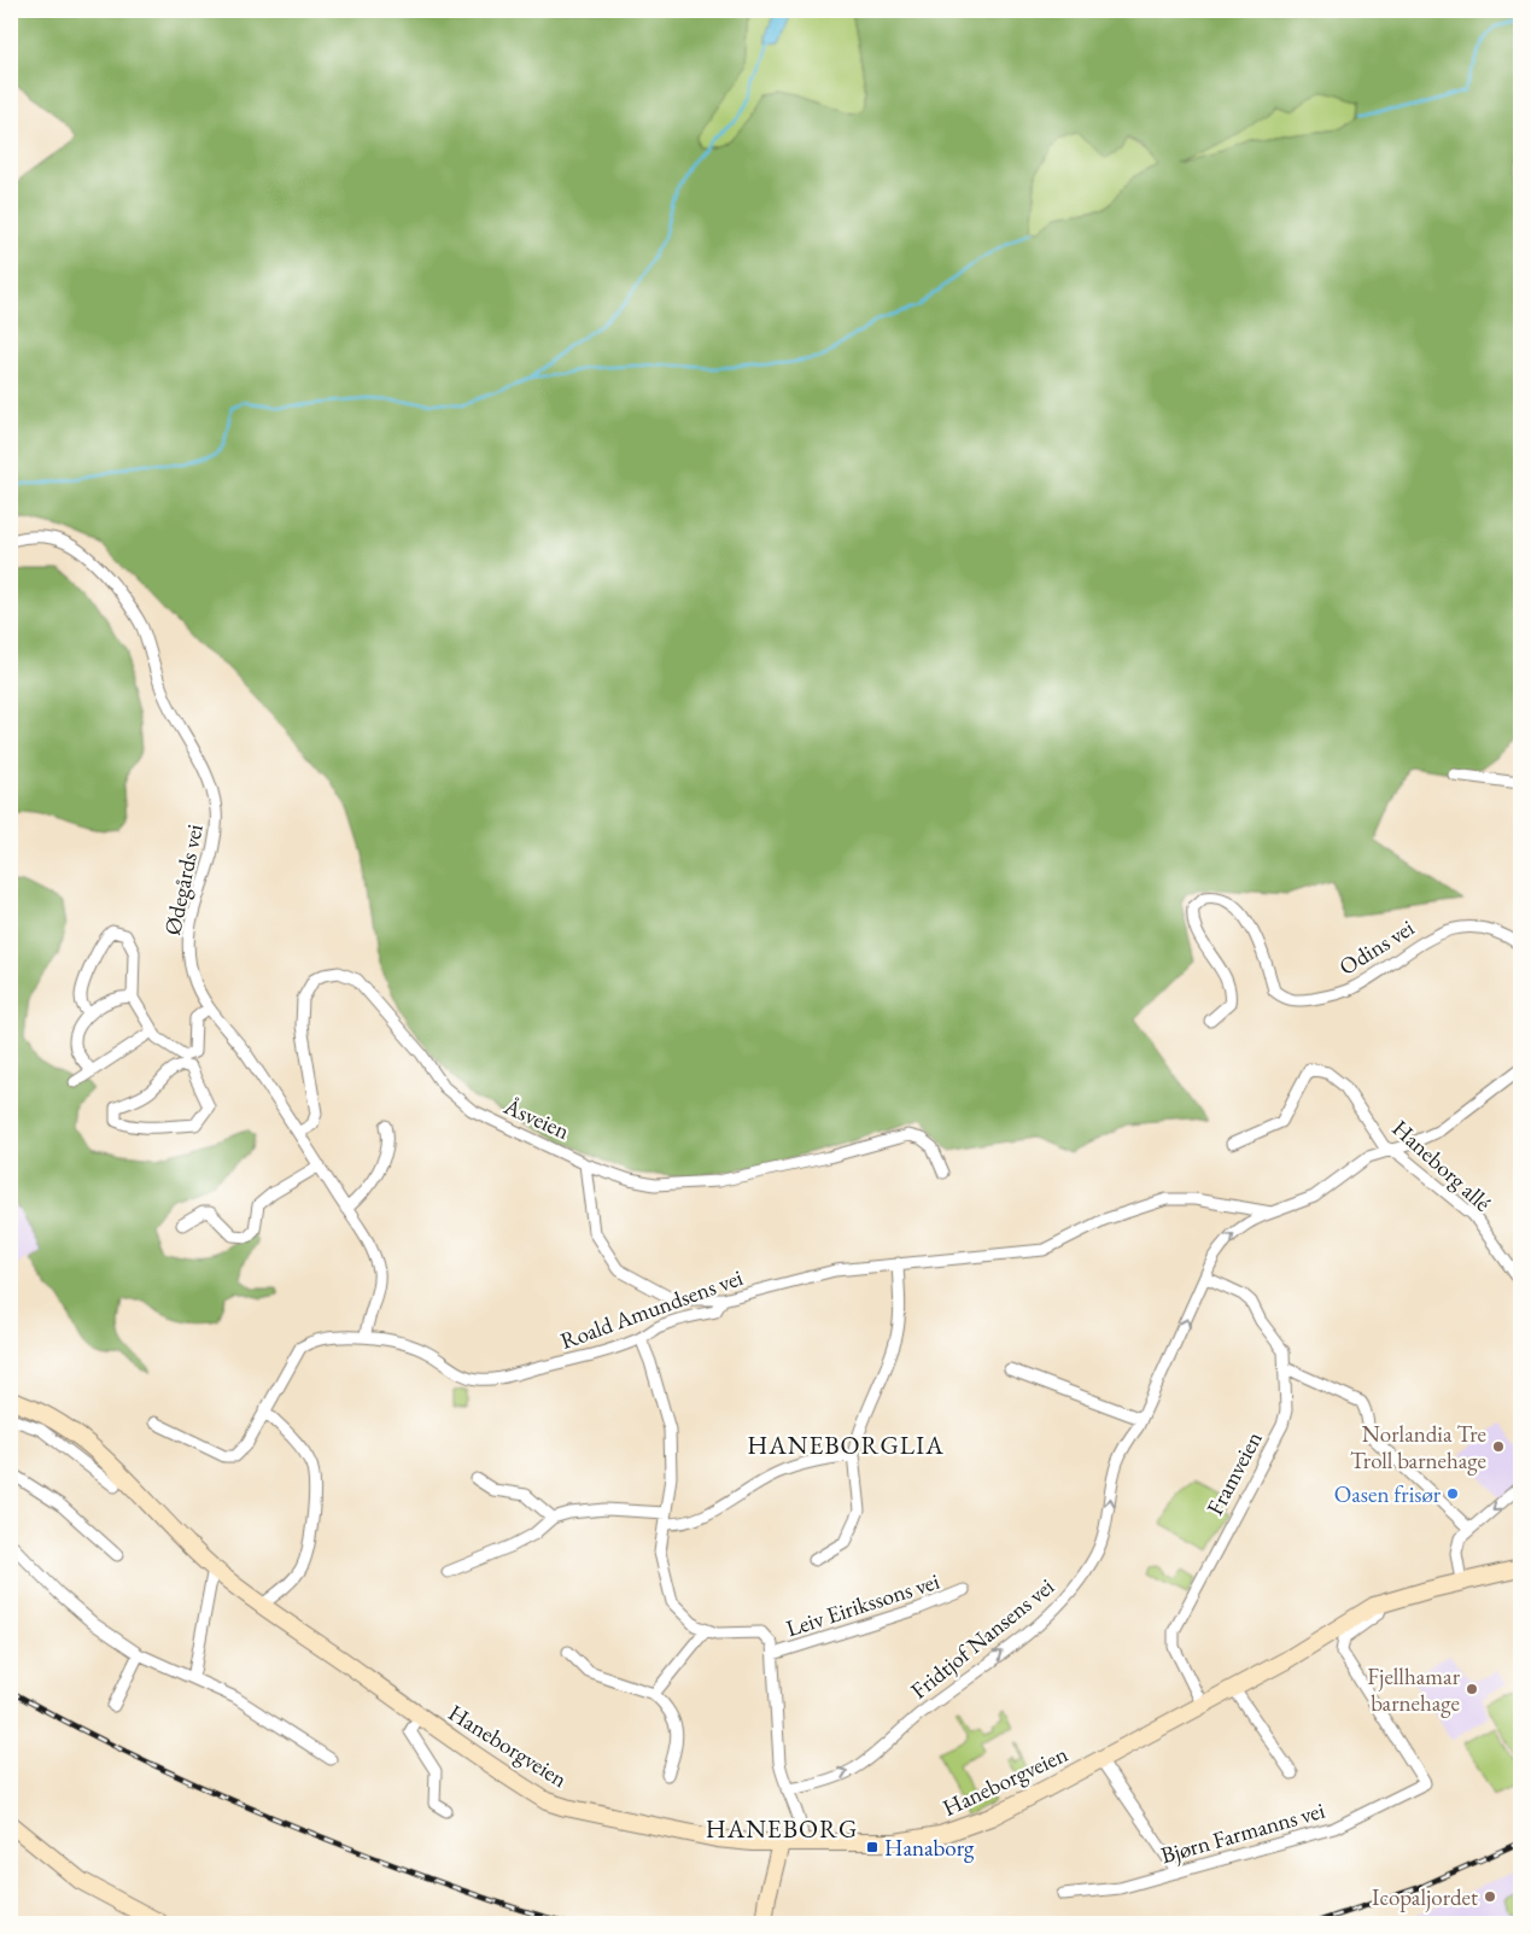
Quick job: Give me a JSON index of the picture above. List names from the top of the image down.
{
  "streets": {
    "street": [
      "Ødegårds vei",
      "Odins vei",
      "Åsveien",
      "Haneborg allé",
      "Roald Amundsens vei",
      "Framveien",
      "Leiv Eirikssons vei",
      "Fridtjof Nansens vei",
      "Haneborgveien",
      "Bjørn Farmanns vei"
    ]
  },
  "crossings": [
    ["Ødegårds vei", "Åsveien"],
    ["Ødegårds vei", "Roald Amundsens vei"],
    ["Haneborg allé", "Fridtjof Nansens vei"],
    ["Roald Amundsens vei", "Fridtjof Nansens vei"],
    ["Framveien", "Fridtjof Nansens vei"],
    ["Framveien", "Haneborgveien"],
    ["Haneborgveien", "Bjørn Farmanns vei"]
  ],
  "one_way": ["Fridtjof Nansens vei"],
  "districts": ["HANEBORGLIA", "HANEBORG"],
  "places": {
    "other": [
      "Norlandia Tre Troll barnehage",
      "Oasen frisør",
      "Fjellhamar barnehage",
      "Icopaljordet"
    ],
    "transit": ["Hanaborg"]
  }
}
